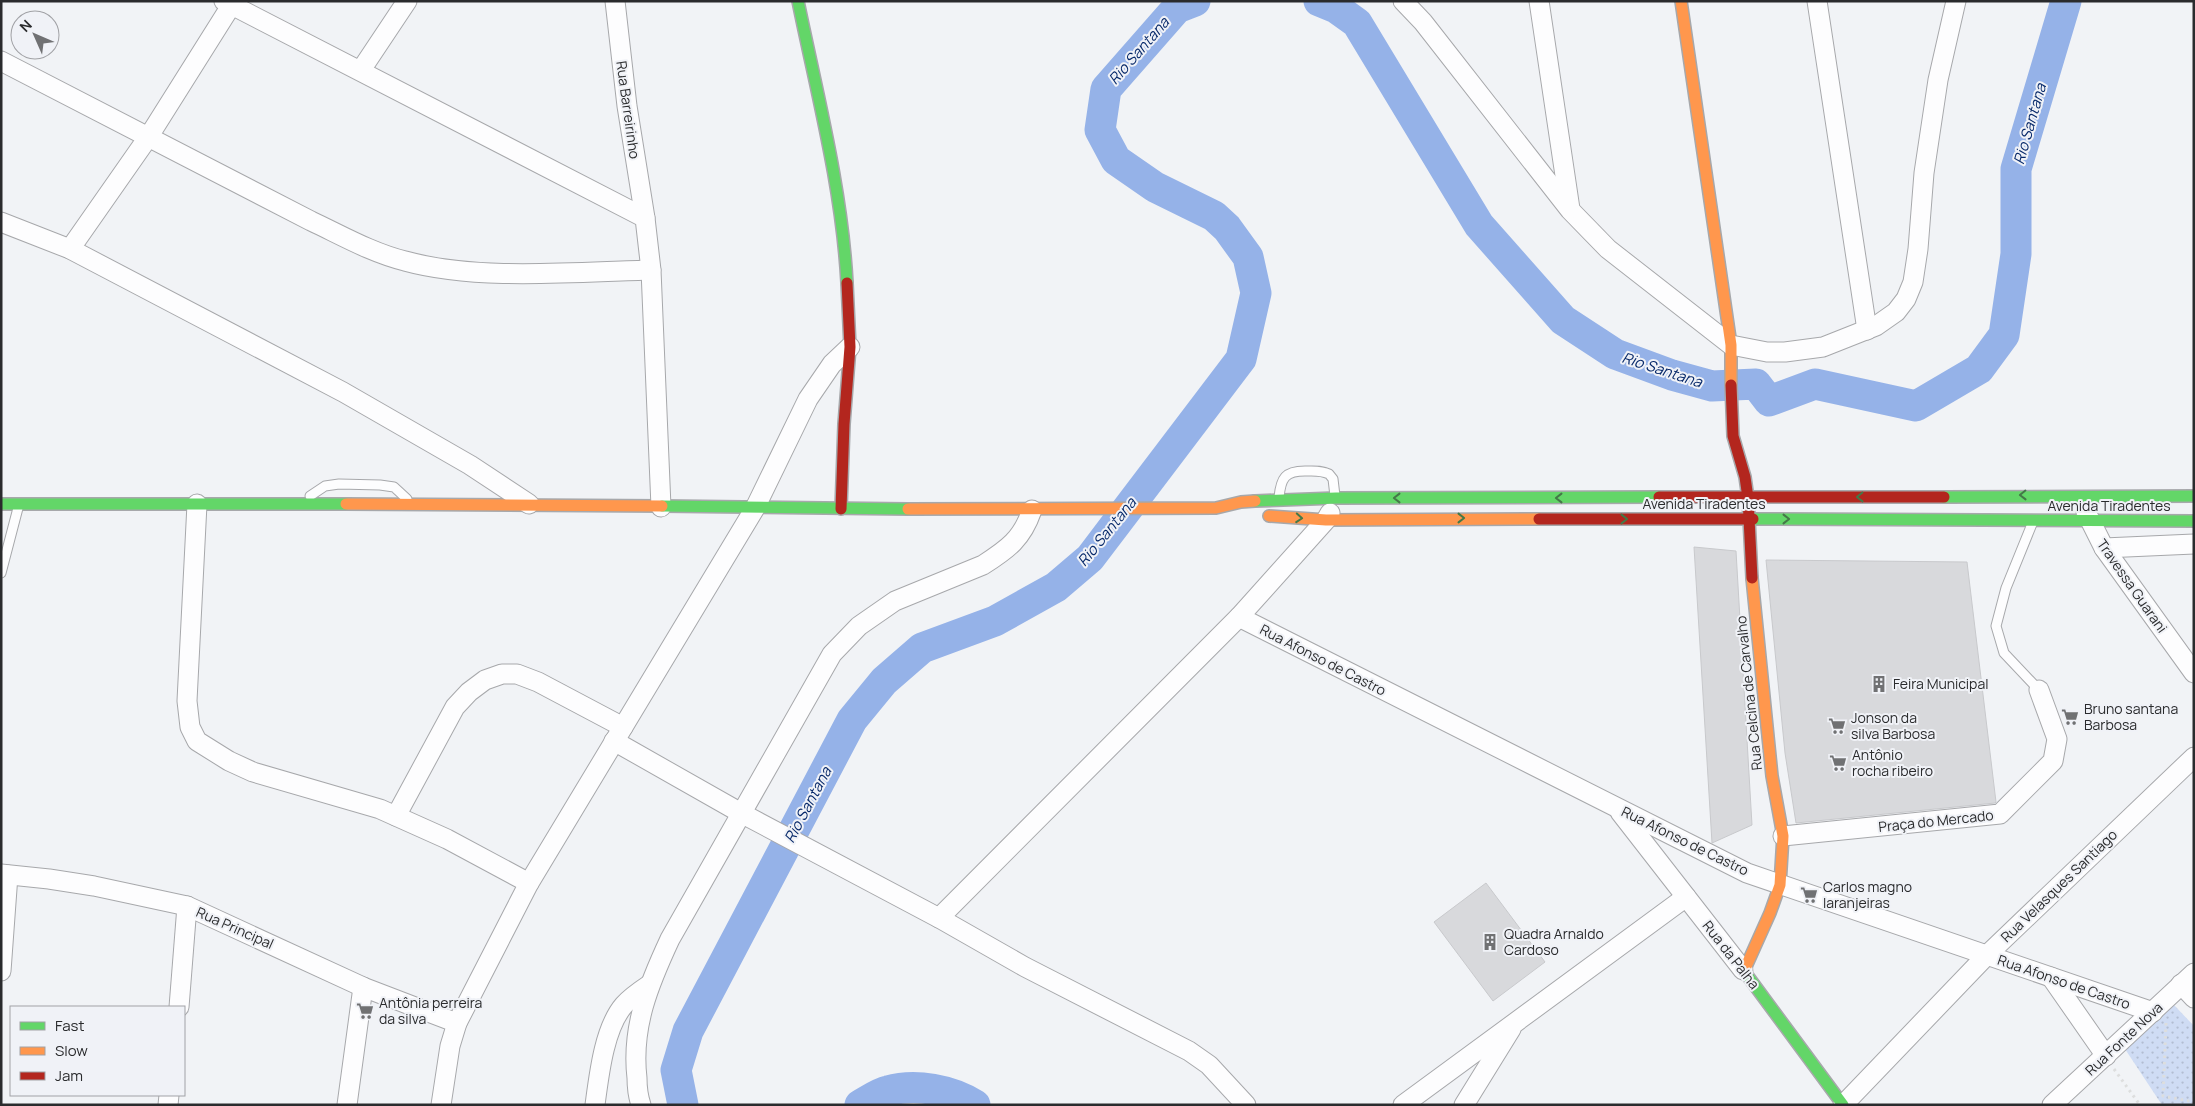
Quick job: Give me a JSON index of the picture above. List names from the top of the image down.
{
  "streets": {
    "main road": ["Avenida Tiradentes", "Rua Celcina de Carvalho", "Rua da Palha"],
    "street": [
      "Rua Barreirinho",
      "Travessa Guarani",
      "Rua Afonso de Castro",
      "Praça do Mercado",
      "Rua Velasques Santiago",
      "Rua Principal",
      "Rua Fonte Nova"
    ]
  },
  "crossings": [
    ["Avenida Tiradentes", "Travessa Guarani"],
    ["Avenida Tiradentes", "Rua Celcina de Carvalho"],
    ["Rua Afonso de Castro", "Rua Celcina de Carvalho"],
    ["Rua Afonso de Castro", "Rua Velasques Santiago"],
    ["Rua Afonso de Castro", "Rua da Palha"],
    ["Rua Afonso de Castro", "Rua Fonte Nova"],
    ["Rua Celcina de Carvalho", "Praça do Mercado"],
    ["Rua Celcina de Carvalho", "Rua da Palha"],
    ["Rua Velasques Santiago", "Rua da Palha"]
  ],
  "water": ["Rio Santana"],
  "places": {
    "building": ["Feira Municipal", "Quadra Arnaldo Cardoso"],
    "supermarket": [
      "Bruno santana Barbosa",
      "Jonson da silva Barbosa",
      "Antônio rocha ribeiro",
      "Carlos magno laranjeiras",
      "Antônia perreira da silva"
    ]
  },
  "legend": ["Fast", "Slow", "Jam"],
  "north": "top left"
}
